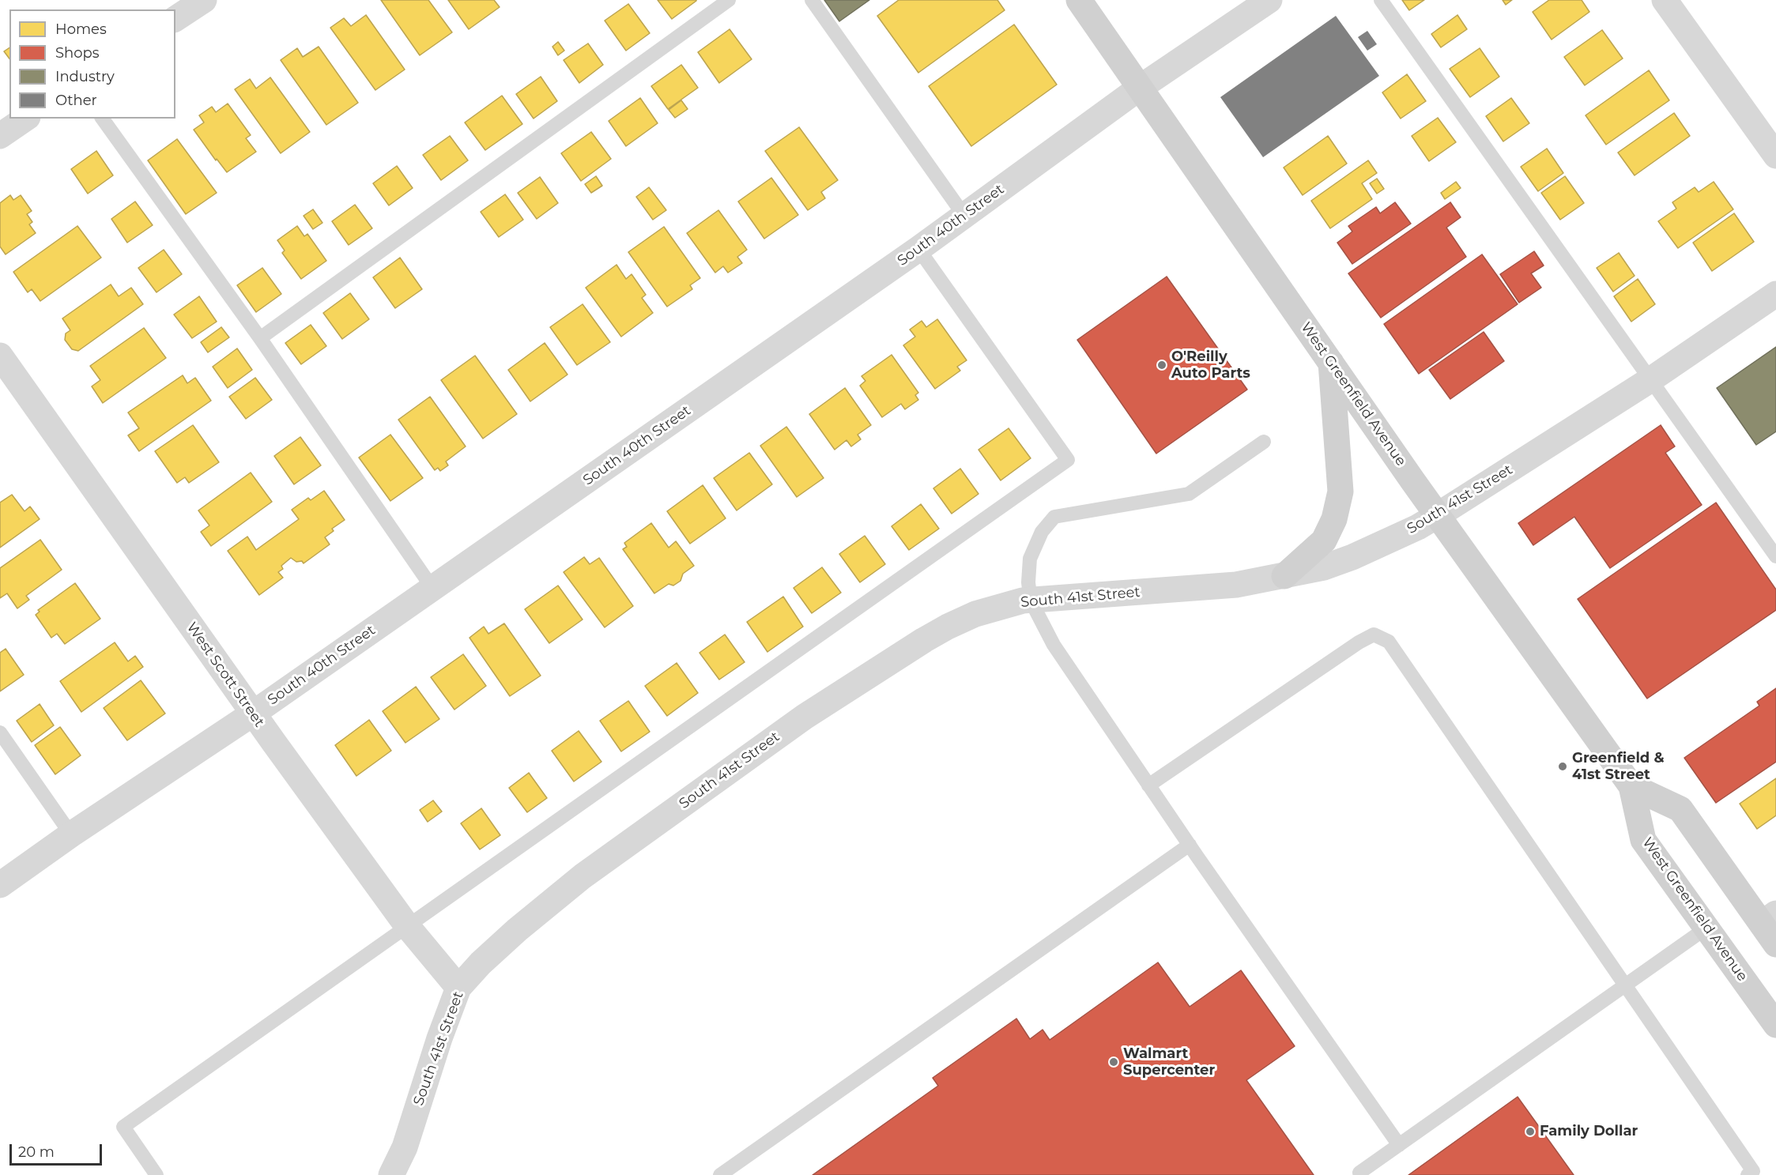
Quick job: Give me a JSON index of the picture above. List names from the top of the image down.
{
  "streets": {
    "main road": ["West Greenfield Avenue"],
    "street": ["South 40th Street", "South 41st Street", "West Scott Street"]
  },
  "crossings": [
    ["South 40th Street", "West Greenfield Avenue"],
    ["South 40th Street", "West Scott Street"],
    ["West Greenfield Avenue", "South 41st Street"],
    ["South 41st Street", "West Scott Street"]
  ],
  "places": [
    "O'Reilly Auto Parts",
    "Greenfield & 41st Street",
    "Walmart Supercenter",
    "Family Dollar"
  ],
  "legend": [
    "Homes",
    "Shops",
    "Industry",
    "Other"
  ],
  "scale_bar": "20 m"
}
